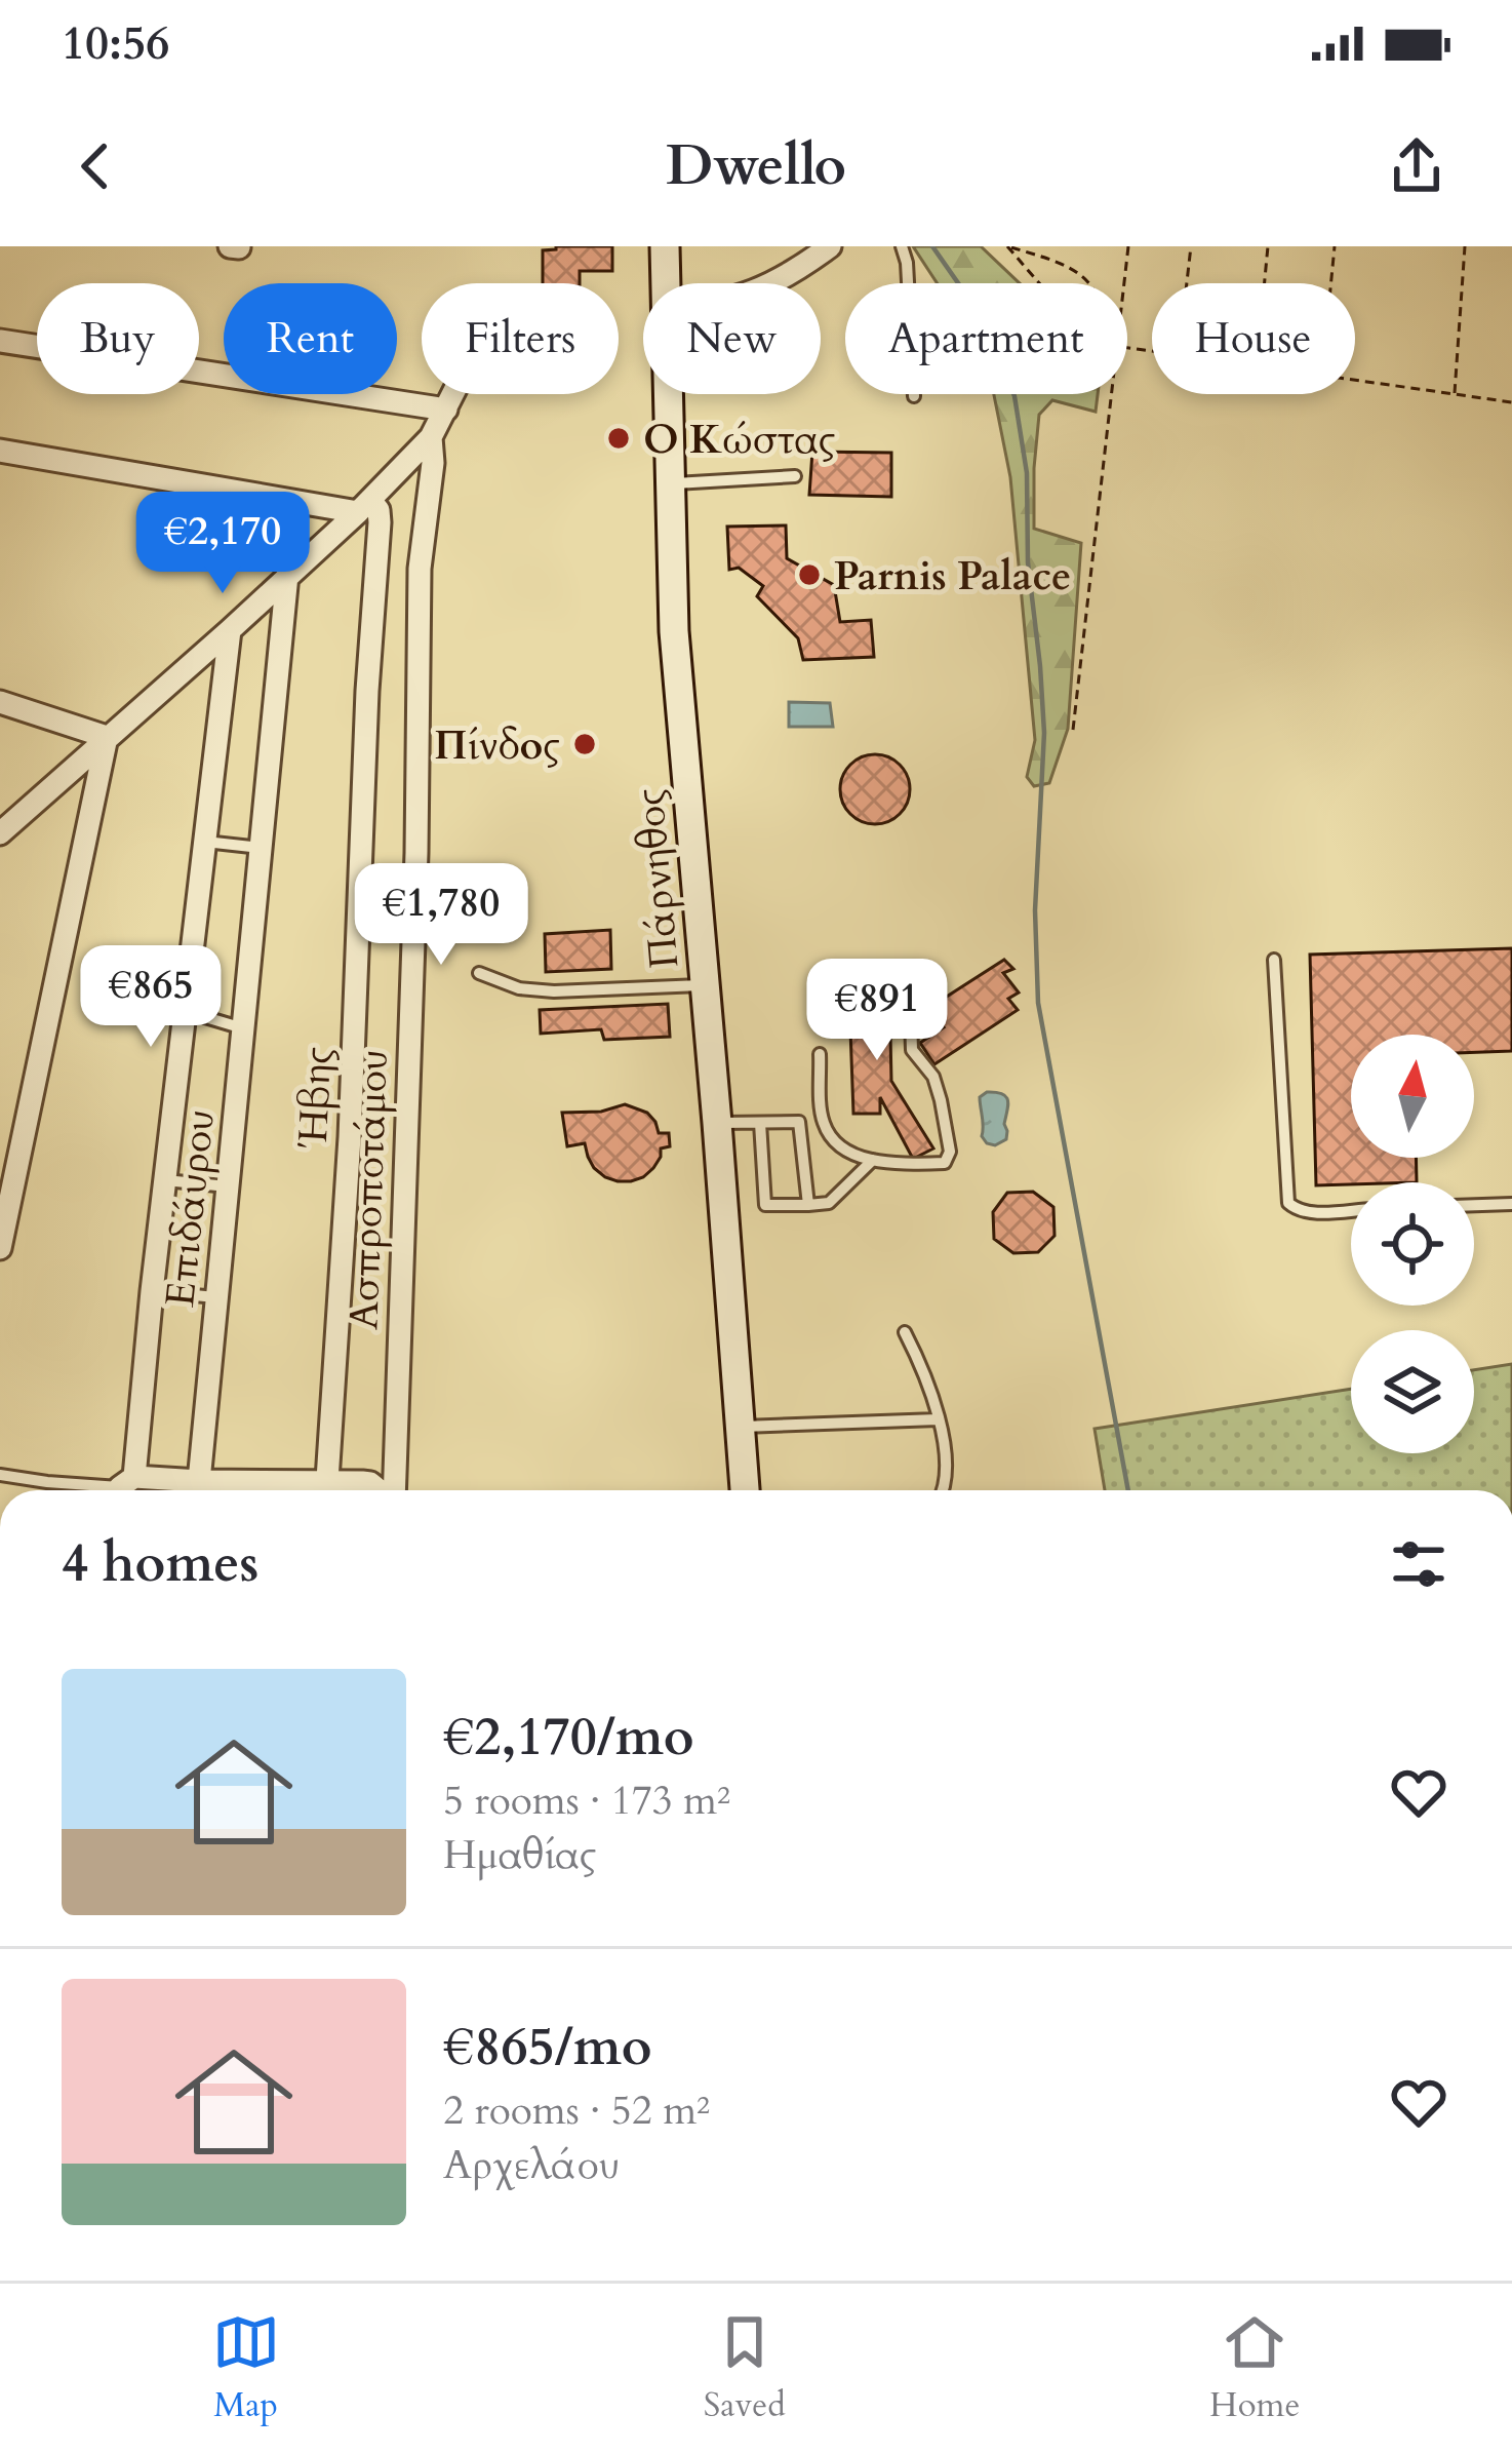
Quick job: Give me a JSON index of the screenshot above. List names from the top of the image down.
{
  "streets": {
    "main road": ["Πάρνηθος"],
    "street": ["Ήβης", "Ασπροποτάμου", "Επιδάυρου"]
  },
  "places": ["Ο Κώστας", "Parnis Palace", "Πίνδος"],
  "north": "top",
  "page": {
    "status": "10:56",
    "header": "Dwello",
    "chip": [
      "Buy",
      "Rent",
      "Filters",
      "New",
      "Apartment",
      "House"
    ],
    "price": [
      "€2,170",
      "€1,780",
      "€865",
      "€891"
    ],
    "heading": "4 homes",
    "list": [
      {
        "name": "€2,170/mo",
        "note": "5 rooms · 173 m² · Ημαθίας"
      },
      {
        "name": "€865/mo",
        "note": "2 rooms · 52 m² · Αρχελάου"
      }
    ],
    "tabs": ["Map", "Saved", "Home"]
  }
}
